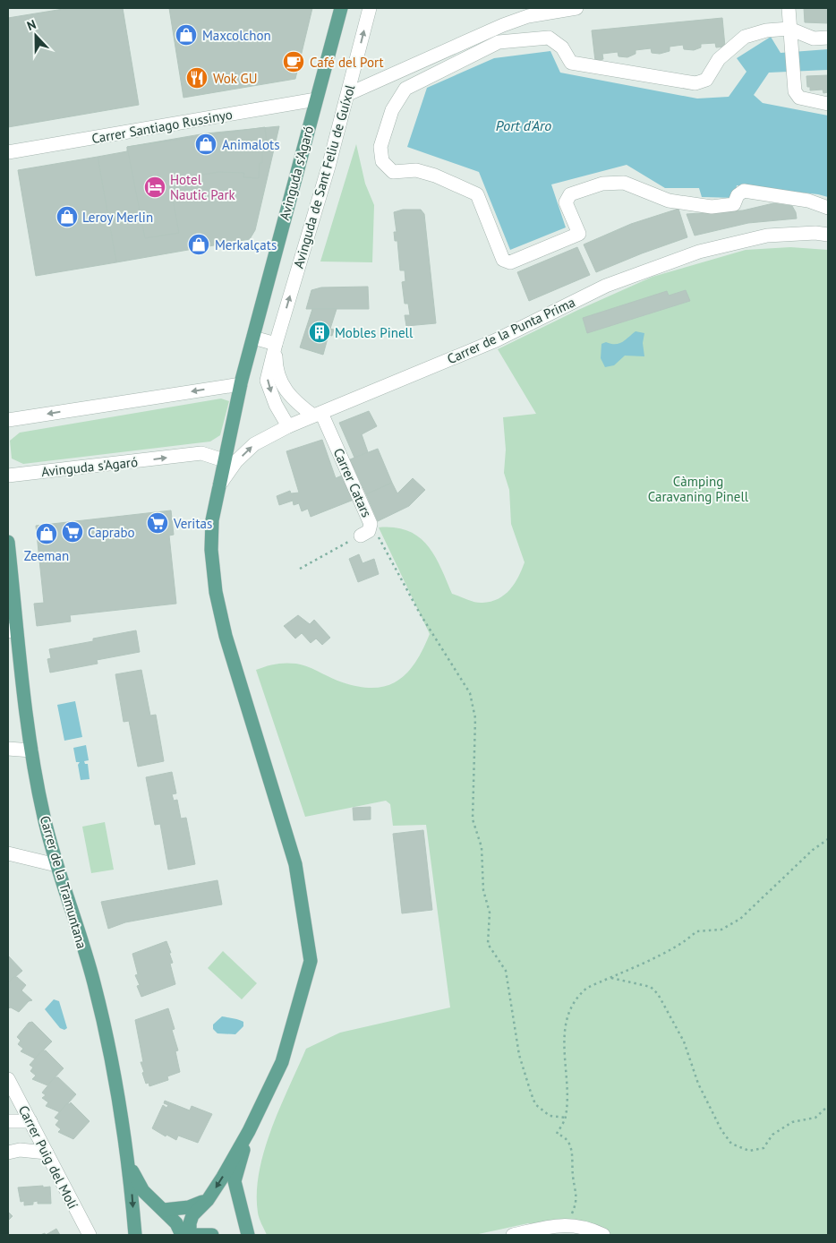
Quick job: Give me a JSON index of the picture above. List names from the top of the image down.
{
  "streets": {
    "main road": ["Avinguda s'Agaró", "Carrer de la Tramuntana"],
    "street": [
      "Carrer Santiago Russinyo",
      "Avinguda de Sant Feliu de Guíxol",
      "Carrer de la Punta Prima",
      "Carrer Catars",
      "Carrer Puig del Molí"
    ]
  },
  "crossings": [
    ["Carrer Santiago Russinyo", "Avinguda s'Agaró"],
    ["Avinguda s'Agaró", "Carrer de la Punta Prima"],
    ["Avinguda de Sant Feliu de Guíxol", "Carrer de la Punta Prima"],
    ["Avinguda de Sant Feliu de Guíxol", "Carrer Catars"],
    ["Carrer de la Punta Prima", "Carrer Catars"]
  ],
  "water": ["Port d'Aro"],
  "parks": ["Càmping Caravaning Pinell"],
  "places": {
    "shop": [
      "Maxcolchon",
      "Animalots",
      "Leroy Merlin",
      "Merkalçats",
      "Zeeman"
    ],
    "cafe": ["Café del Port"],
    "restaurant": ["Wok GU"],
    "hotel": ["Hotel Nautic Park"],
    "building": ["Mobles Pinell"],
    "supermarket": ["Veritas", "Caprabo"]
  },
  "north": "top"
}
